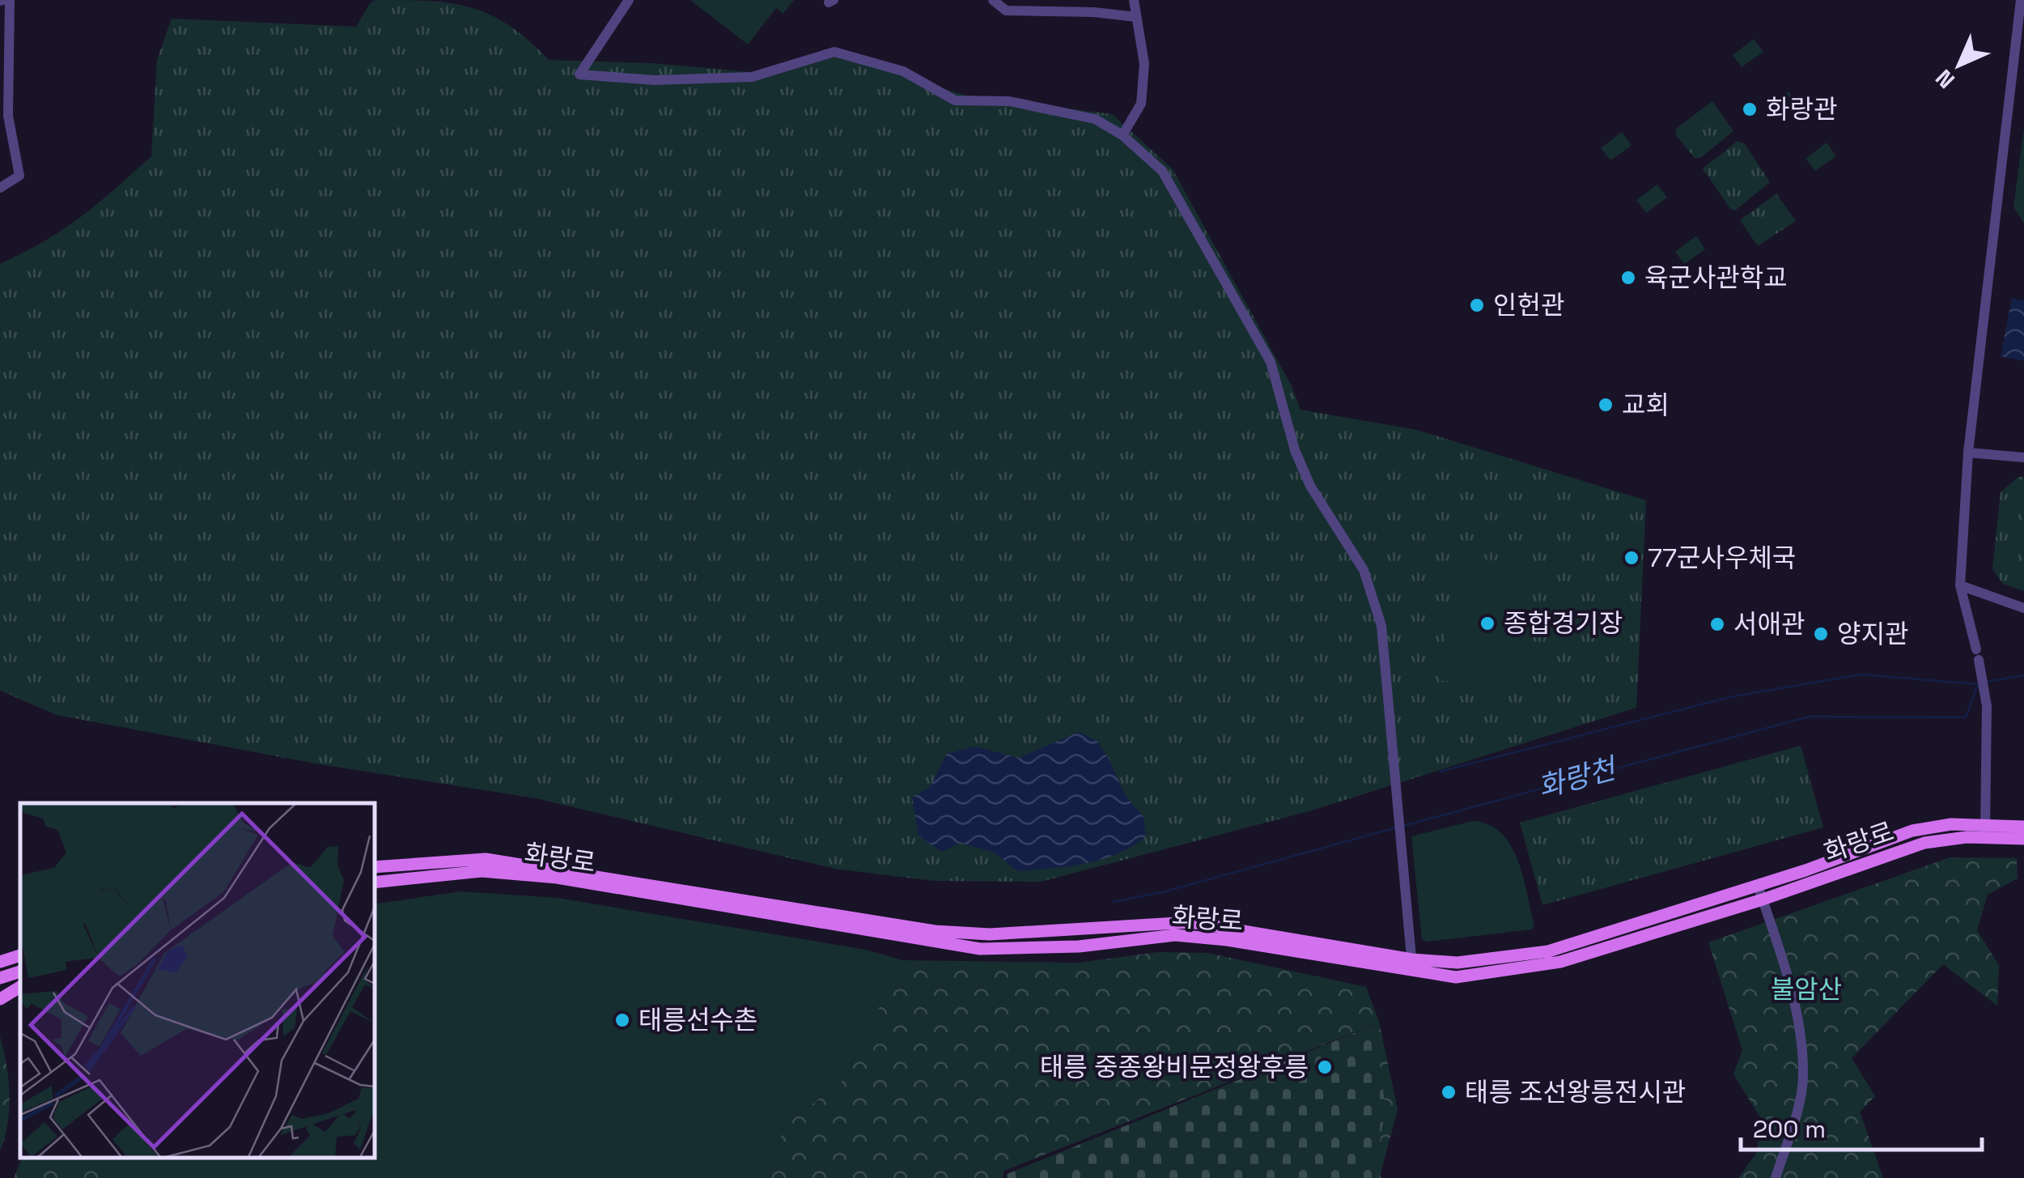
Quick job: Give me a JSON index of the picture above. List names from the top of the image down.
{
  "streets": {
    "main road": ["화랑로"]
  },
  "water": ["화랑천"],
  "parks": ["불암산"],
  "places": [
    "화랑관",
    "육군사관학교",
    "인헌관",
    "교회",
    "77군사우체국",
    "종합경기장",
    "서애관",
    "양지관",
    "태릉선수촌",
    "태릉 중종왕비문정왕후릉",
    "태릉 조선왕릉전시관"
  ],
  "scale_bar": "200 m",
  "north": "bottom left"
}
